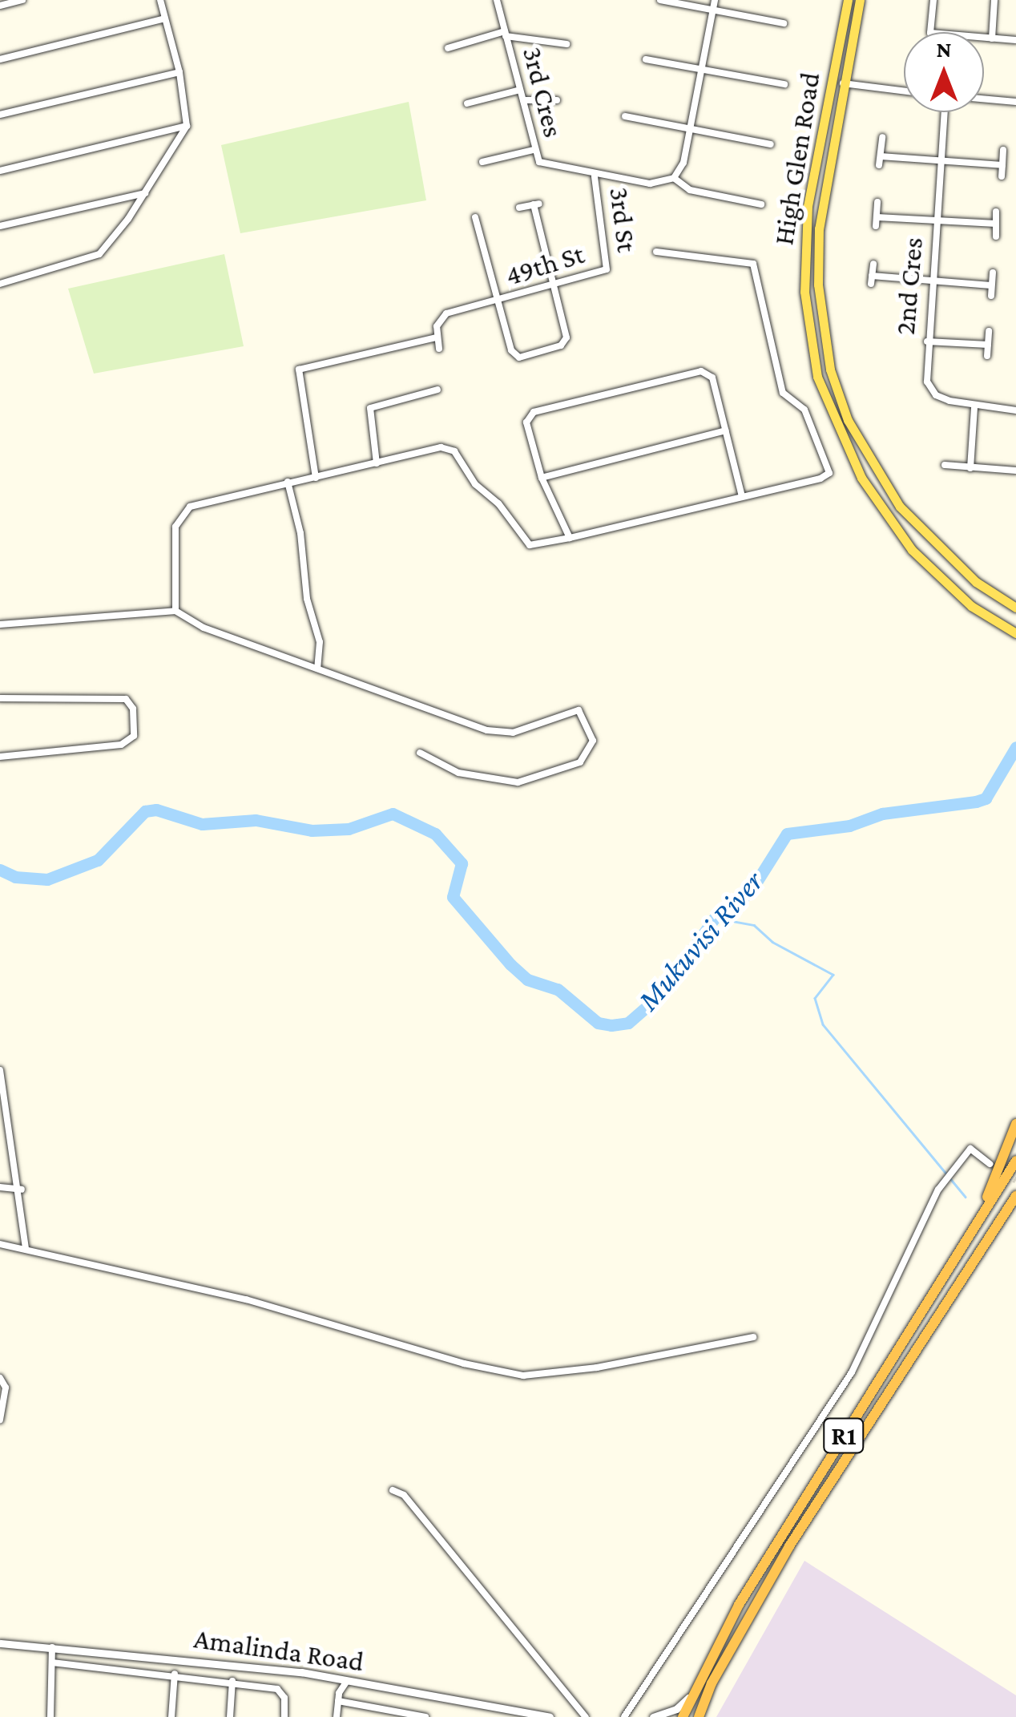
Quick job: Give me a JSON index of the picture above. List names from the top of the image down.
{
  "streets": {
    "highway": ["R1"],
    "main road": ["High Glen Road"],
    "street": [
      "3rd Cres",
      "3rd St",
      "49th St",
      "2nd Cres",
      "Amalinda Road"
    ]
  },
  "crossings": [
    ["3rd Cres", "3rd St"],
    ["3rd St", "49th St"]
  ],
  "water": ["Mukuvisi River"],
  "north": "top"
}
